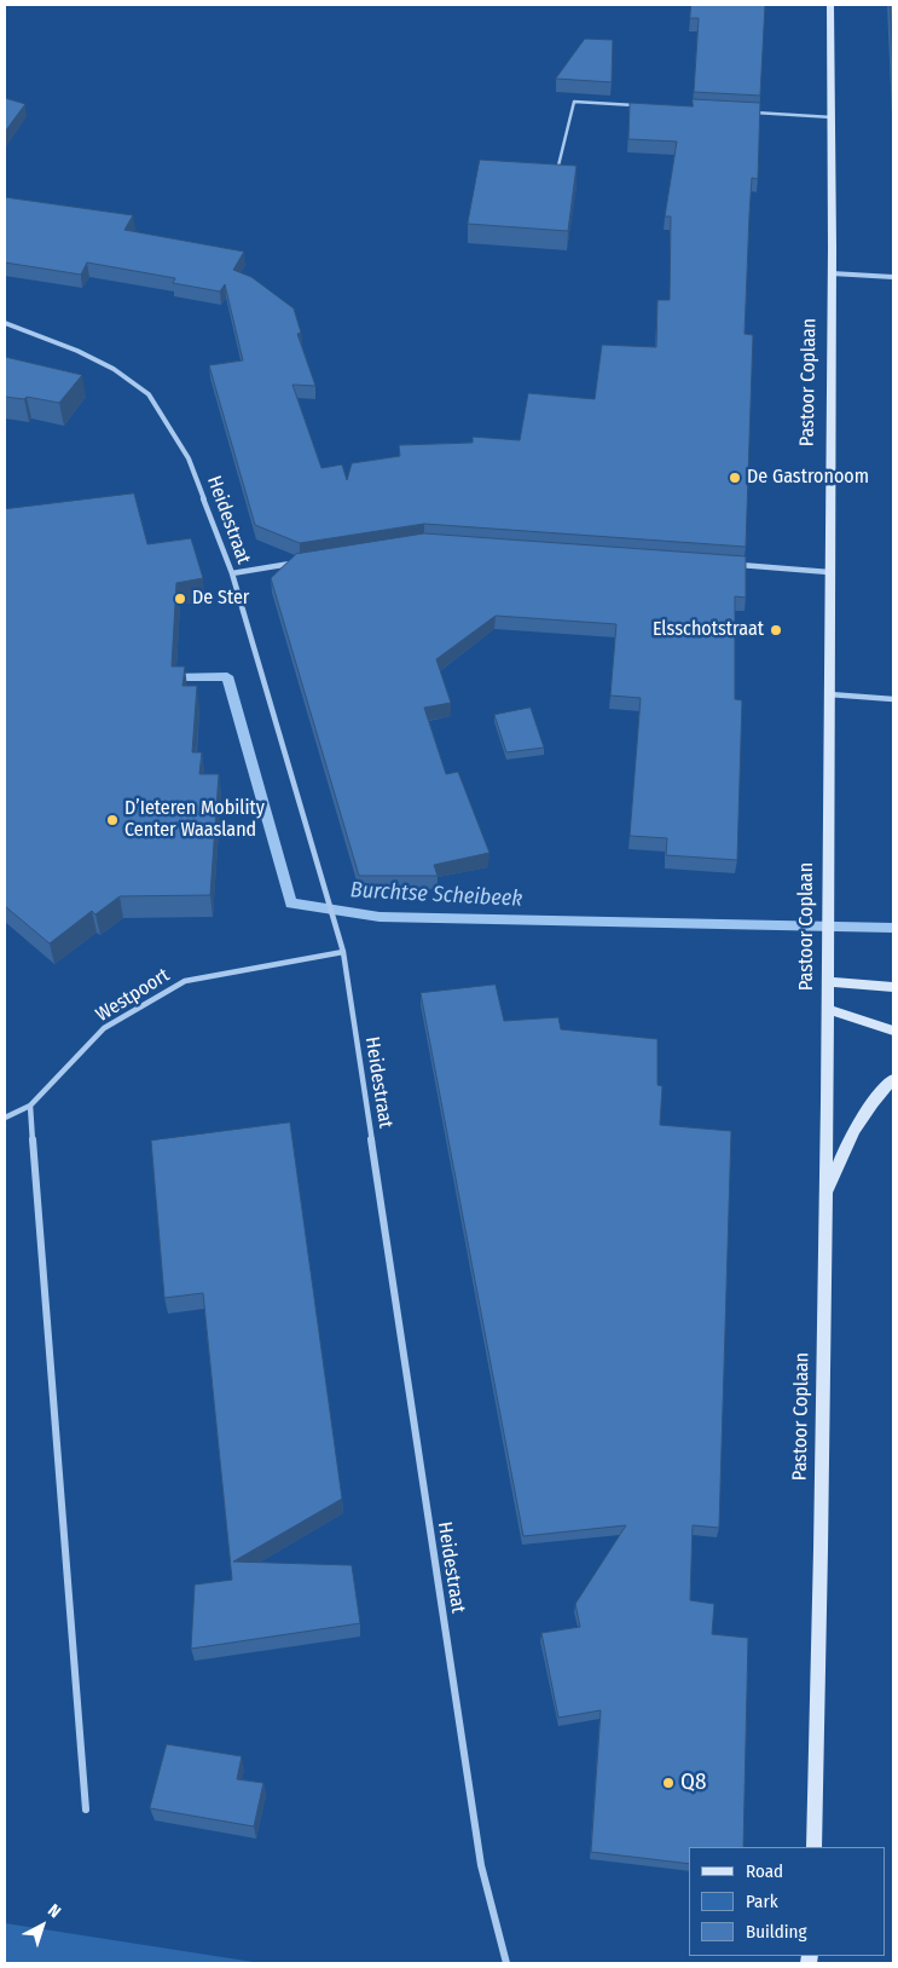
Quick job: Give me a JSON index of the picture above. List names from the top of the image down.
{
  "streets": {
    "street": ["Pastoor Coplaan", "Heidestraat", "Westpoort"]
  },
  "crossings": [
    ["Heidestraat", "Westpoort"]
  ],
  "water": ["Burchtse Scheibeek"],
  "places": [
    "De Gastronoom",
    "De Ster",
    "Elsschotstraat",
    "D’Ieteren Mobility Center Waasland",
    "Q8"
  ],
  "legend": ["Road", "Park", "Building"],
  "north": "top right"
}
